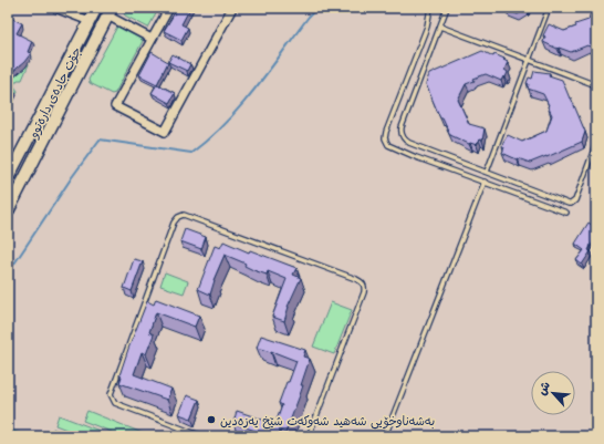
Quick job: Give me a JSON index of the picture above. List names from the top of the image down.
{
  "streets": {
    "main road": ["جۆت جادەی دارەتوو"]
  },
  "places": ["بەشەناوخۆیی شەهید شەوکەت شێخ یەزەدین"],
  "north": "top left"
}
